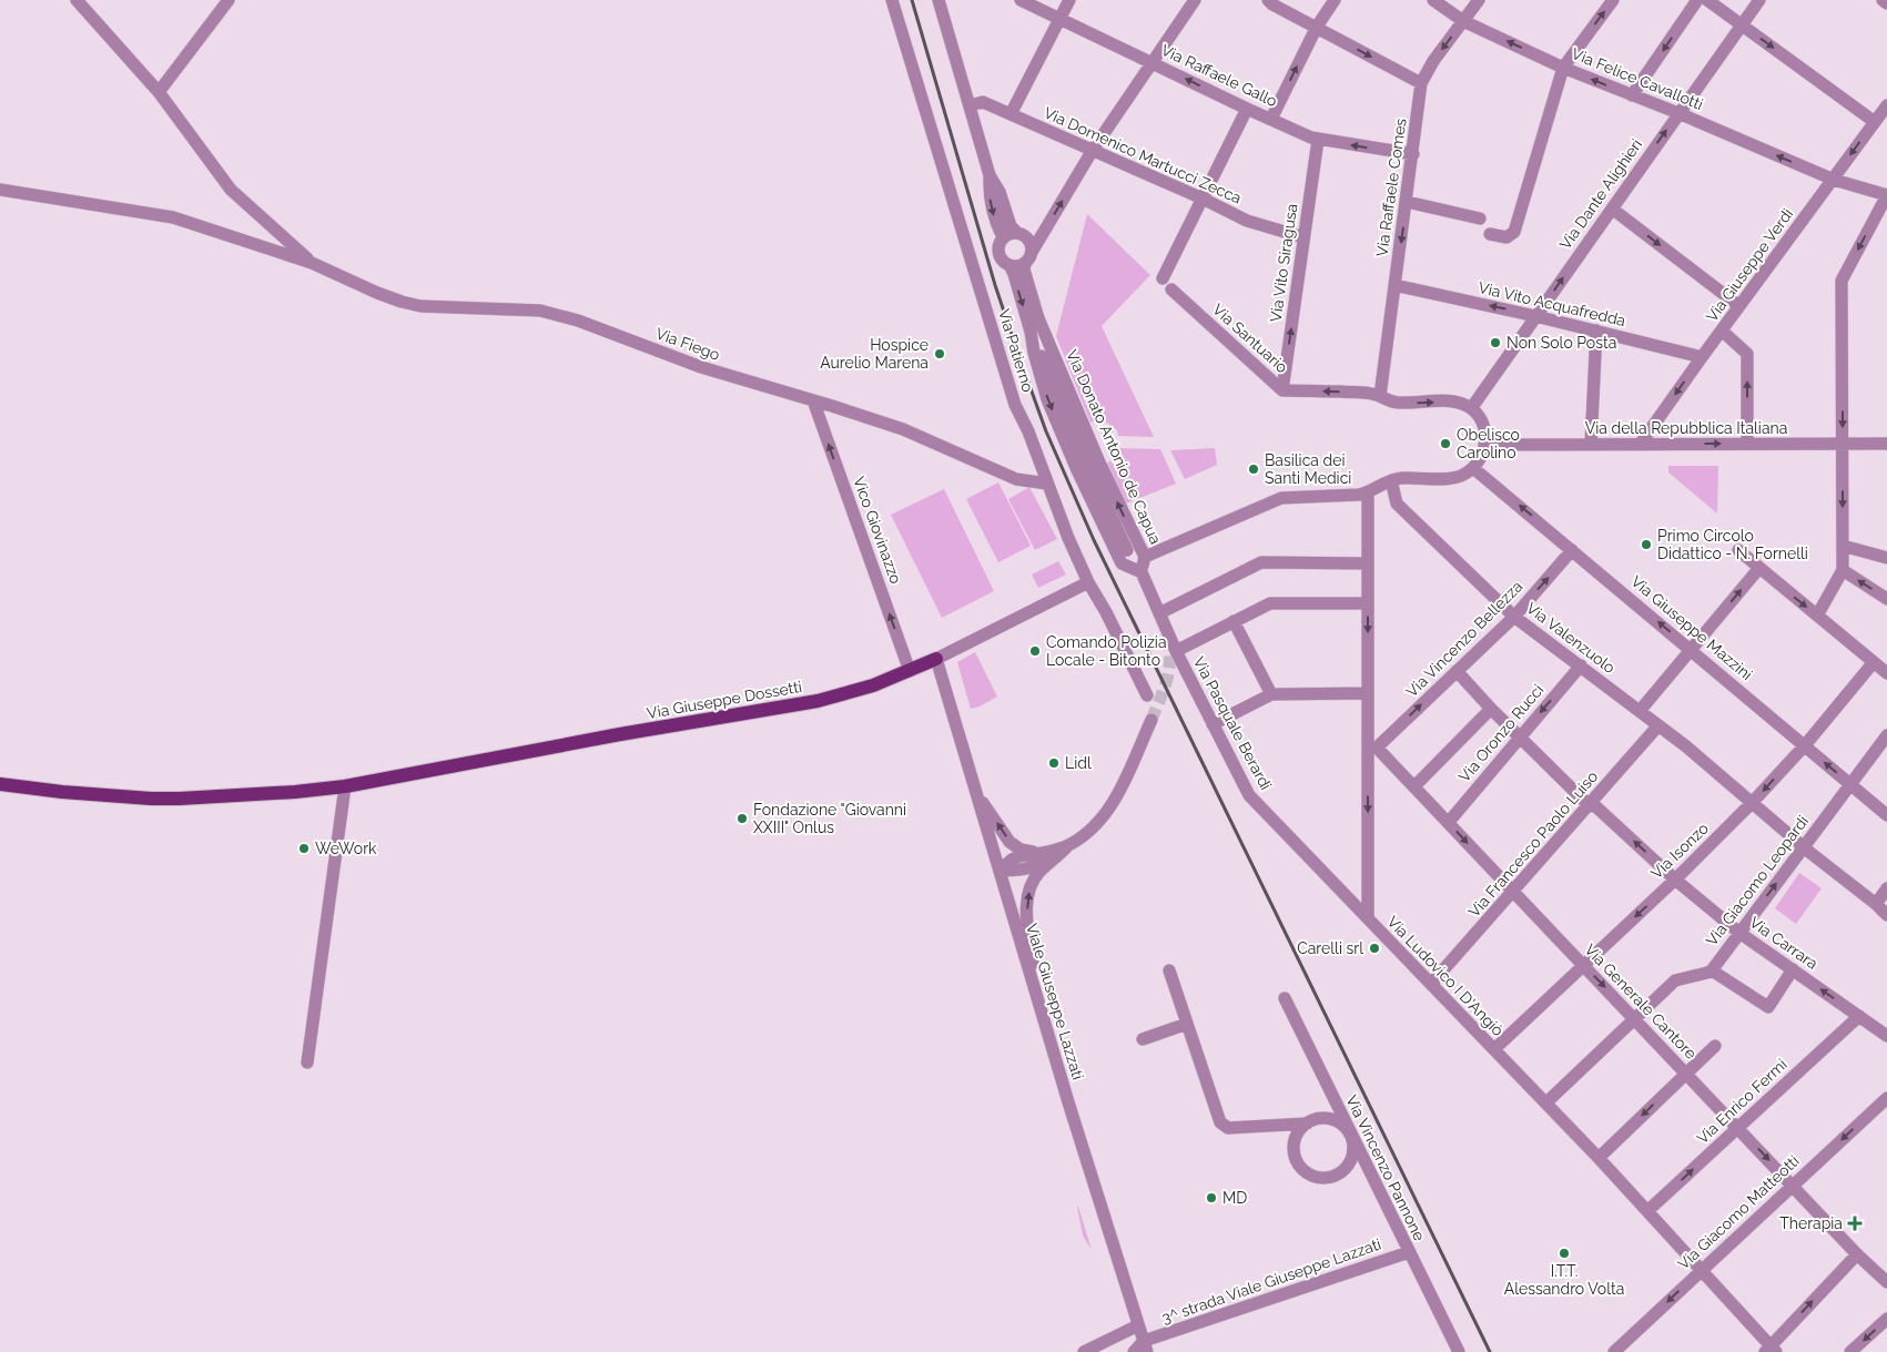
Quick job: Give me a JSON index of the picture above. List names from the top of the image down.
{
  "streets": {
    "main road": ["Via Giuseppe Dossetti"],
    "street": [
      "Via Raffaele Gallo",
      "Via Felice Cavallotti",
      "Via Domenico Martucci Zecca",
      "Via Raffaele Comes",
      "Via Dante Alighieri",
      "Via Vito Siragusa",
      "Via Giuseppe Verdi",
      "Via Vito Acquafredda",
      "Via Santuario",
      "Via Fiego",
      "Via Patierno",
      "Via della Repubblica Italiana",
      "Via Donato Antonio de Capua",
      "Vico Giovinazzo",
      "Via Giuseppe Mazzini",
      "Via Valenzuolo",
      "Via Vincenzo Bellezza",
      "Via Pasquale Berardi",
      "Via Oronzo Rucci",
      "Via Francesco Paolo Luiso",
      "Via Isonzo",
      "Via Giacomo Leopardi",
      "Via Carrara",
      "Via Ludovico I D'Angiò",
      "Viale Giuseppe Lazzati",
      "Via Generale Cantore",
      "Via Enrico Fermi",
      "Via Vincenzo Pannone",
      "Via Giacomo Matteotti",
      "3^ strada Viale Giuseppe Lazzati"
    ]
  },
  "crossings": [
    ["Via Raffaele Gallo", "Via Raffaele Comes"],
    ["Via Raffaele Gallo", "Via Vito Siragusa"],
    ["Via Felice Cavallotti", "Via Raffaele Comes"],
    ["Via Felice Cavallotti", "Via Dante Alighieri"],
    ["Via Felice Cavallotti", "Via Giuseppe Verdi"],
    ["Via Domenico Martucci Zecca", "Via Vito Siragusa"],
    ["Via Domenico Martucci Zecca", "Via Donato Antonio de Capua"],
    ["Via Raffaele Comes", "Via Vito Acquafredda"],
    ["Via Raffaele Comes", "Via Santuario"],
    ["Via Dante Alighieri", "Via Vito Acquafredda"],
    ["Via Dante Alighieri", "Via Santuario"],
    ["Via Vito Siragusa", "Via Santuario"],
    ["Via Giuseppe Verdi", "Via Vito Acquafredda"],
    ["Via Giuseppe Verdi", "Via della Repubblica Italiana"],
    ["Via Fiego", "Via Patierno"],
    ["Via Fiego", "Vico Giovinazzo"],
    ["Via Patierno", "Via Giuseppe Dossetti"],
    ["Via Donato Antonio de Capua", "Via Pasquale Berardi"],
    ["Vico Giovinazzo", "Via Giuseppe Dossetti"],
    ["Via Giuseppe Mazzini", "Via Vincenzo Bellezza"],
    ["Via Giuseppe Mazzini", "Via Isonzo"],
    ["Via Giuseppe Mazzini", "Via Giacomo Leopardi"],
    ["Via Valenzuolo", "Via Vincenzo Bellezza"],
    ["Via Valenzuolo", "Via Oronzo Rucci"],
    ["Via Valenzuolo", "Via Francesco Paolo Luiso"],
    ["Via Valenzuolo", "Via Isonzo"],
    ["Via Valenzuolo", "Via Giacomo Leopardi"],
    ["Via Vincenzo Bellezza", "Via Carrara"],
    ["Via Vincenzo Bellezza", "Via Ludovico I D'Angiò"],
    ["Via Vincenzo Bellezza", "Via Generale Cantore"],
    ["Via Giuseppe Dossetti", "Viale Giuseppe Lazzati"],
    ["Via Pasquale Berardi", "Via Ludovico I D'Angiò"],
    ["Via Oronzo Rucci", "Via Carrara"],
    ["Via Oronzo Rucci", "Via Generale Cantore"],
    ["Via Francesco Paolo Luiso", "Via Carrara"],
    ["Via Francesco Paolo Luiso", "Via Ludovico I D'Angiò"],
    ["Via Francesco Paolo Luiso", "Via Generale Cantore"],
    ["Via Isonzo", "Via Carrara"],
    ["Via Isonzo", "Via Ludovico I D'Angiò"],
    ["Via Isonzo", "Via Generale Cantore"],
    ["Via Giacomo Leopardi", "Via Carrara"],
    ["Via Giacomo Leopardi", "Via Ludovico I D'Angiò"],
    ["Via Giacomo Leopardi", "Via Generale Cantore"],
    ["Via Carrara", "Via Enrico Fermi"],
    ["Via Ludovico I D'Angiò", "Via Generale Cantore"],
    ["Via Ludovico I D'Angiò", "Via Enrico Fermi"],
    ["Via Ludovico I D'Angiò", "Via Giacomo Matteotti"],
    ["Viale Giuseppe Lazzati", "3^ strada Viale Giuseppe Lazzati"],
    ["Via Generale Cantore", "Via Enrico Fermi"],
    ["Via Generale Cantore", "Via Giacomo Matteotti"],
    ["Via Vincenzo Pannone", "3^ strada Viale Giuseppe Lazzati"]
  ],
  "one_way": [
    "Via Raffaele Comes",
    "Via Vito Siragusa",
    "Via Giuseppe Verdi",
    "Vico Giovinazzo",
    "Via Giuseppe Mazzini",
    "Via Oronzo Rucci",
    "Via Isonzo",
    "Via Giacomo Matteotti"
  ],
  "places": {
    "other": [
      "Non Solo Posta",
      "Hospice Aurelio Marena",
      "Obelisco Carolino",
      "Basilica dei Santi Medici",
      "Primo Circolo Didattico - N. Fornelli",
      "Comando Polizia Locale - Bitonto",
      "Lidl",
      "Fondazione \"Giovanni XXIII\" Onlus",
      "WeWork",
      "Carelli srl",
      "MD",
      "I.T.T. Alessandro Volta"
    ],
    "health": ["Therapia"]
  }
}
